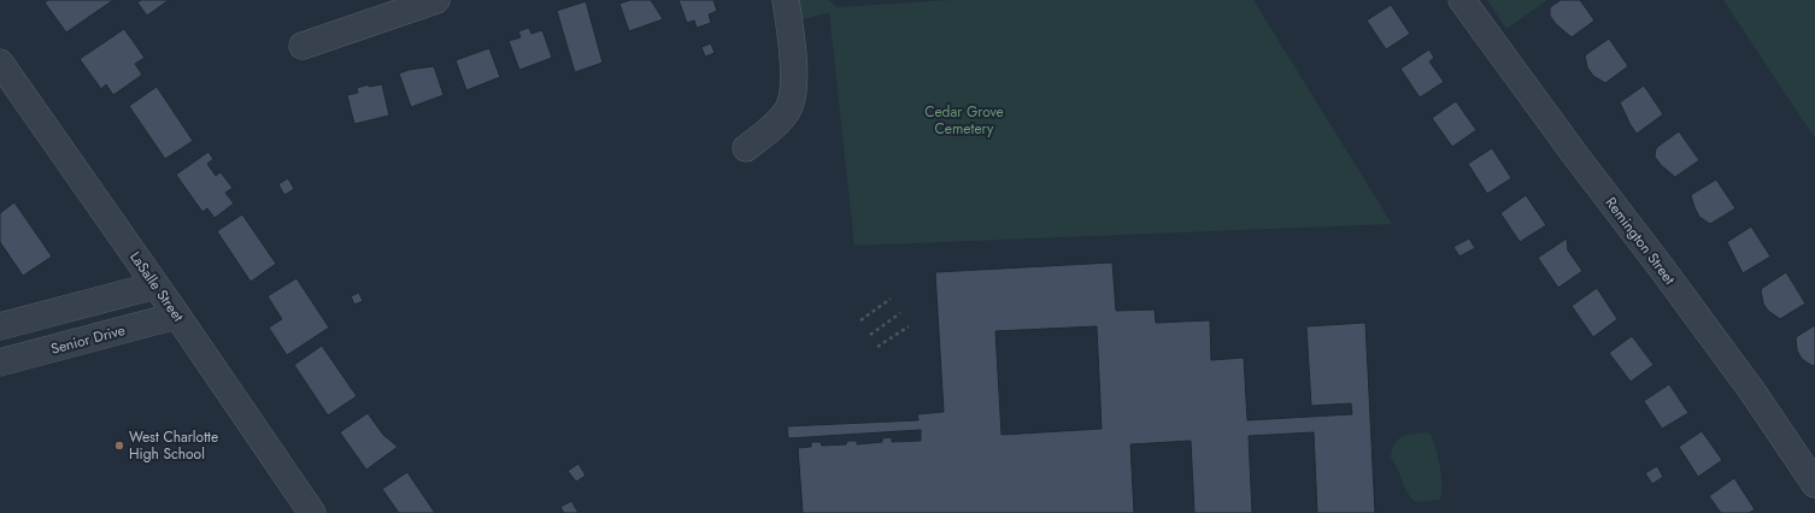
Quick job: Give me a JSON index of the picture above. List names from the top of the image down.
{
  "streets": {
    "street": ["Remington Street", "LaSalle Street", "Senior Drive"]
  },
  "crossings": [
    ["LaSalle Street", "Senior Drive"]
  ],
  "parks": ["Cedar Grove Cemetery"],
  "places": ["West Charlotte High School"]
}
